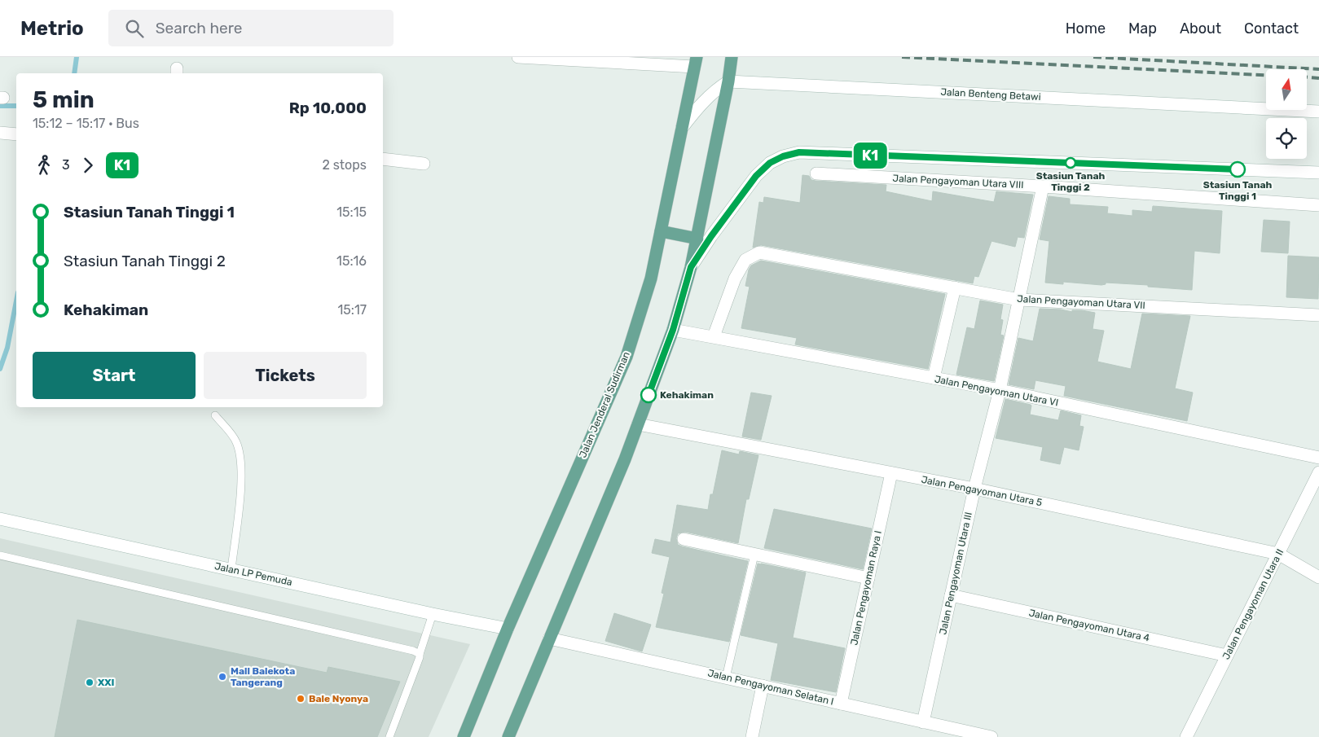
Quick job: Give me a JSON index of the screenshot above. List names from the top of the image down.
{
  "streets": {
    "main road": ["Jalan Jenderal Sudirman"],
    "street": [
      "Jalan Benteng Betawi",
      "Jalan Pengayoman Utara VIII",
      "Jalan Pengayoman Utara VII",
      "Jalan Pengayoman Utara VI",
      "Jalan Pengayoman Utara 5",
      "Jalan Pengayoman Utara III",
      "Jalan LP Pemuda",
      "Jalan Pengayoman Raya I",
      "Jalan Pengayoman Utara II",
      "Jalan Pengayoman Utara 4",
      "Jalan Pengayoman Selatan I"
    ]
  },
  "crossings": [
    ["Jalan Pengayoman Utara VIII", "Jalan Pengayoman Utara III"],
    ["Jalan Pengayoman Utara VII", "Jalan Pengayoman Utara VI"],
    ["Jalan Pengayoman Utara VII", "Jalan Pengayoman Utara III"],
    ["Jalan Pengayoman Utara VI", "Jalan Pengayoman Utara III"],
    ["Jalan Jenderal Sudirman", "Jalan LP Pemuda"],
    ["Jalan Pengayoman Utara 5", "Jalan Pengayoman Utara III"],
    ["Jalan Pengayoman Utara 5", "Jalan Pengayoman Raya I"],
    ["Jalan Pengayoman Utara 5", "Jalan Pengayoman Utara II"],
    ["Jalan Pengayoman Utara III", "Jalan Pengayoman Utara 4"],
    ["Jalan Pengayoman Utara III", "Jalan Pengayoman Selatan I"],
    ["Jalan Pengayoman Raya I", "Jalan Pengayoman Selatan I"],
    ["Jalan Pengayoman Utara II", "Jalan Pengayoman Utara 4"]
  ],
  "places": [
    "Stasiun Tanah Tinggi 2",
    "Stasiun Tanah Tinggi 1",
    "Kehakiman",
    "Mall Balekota Tangerang",
    "XXI",
    "Bale Nyonya"
  ],
  "lines": ["bus line K1"],
  "north": "top",
  "page": {
    "header": "Metrio",
    "search": "Search here",
    "nav": [
      "Home",
      "Map",
      "About",
      "Contact"
    ],
    "on_map": "K1",
    "heading": ["5 min", "15:12 – 15:17 · Bus", "Rp 10,000"],
    "legs": ["3", "K1", "2 stops"],
    "list": [
      {
        "name": "Stasiun Tanah Tinggi 1",
        "value": "15:15"
      },
      {
        "name": "Stasiun Tanah Tinggi 2",
        "value": "15:16"
      },
      {
        "name": "Kehakiman",
        "value": "15:17"
      }
    ],
    "buttons": ["Start", "Tickets"]
  }
}
